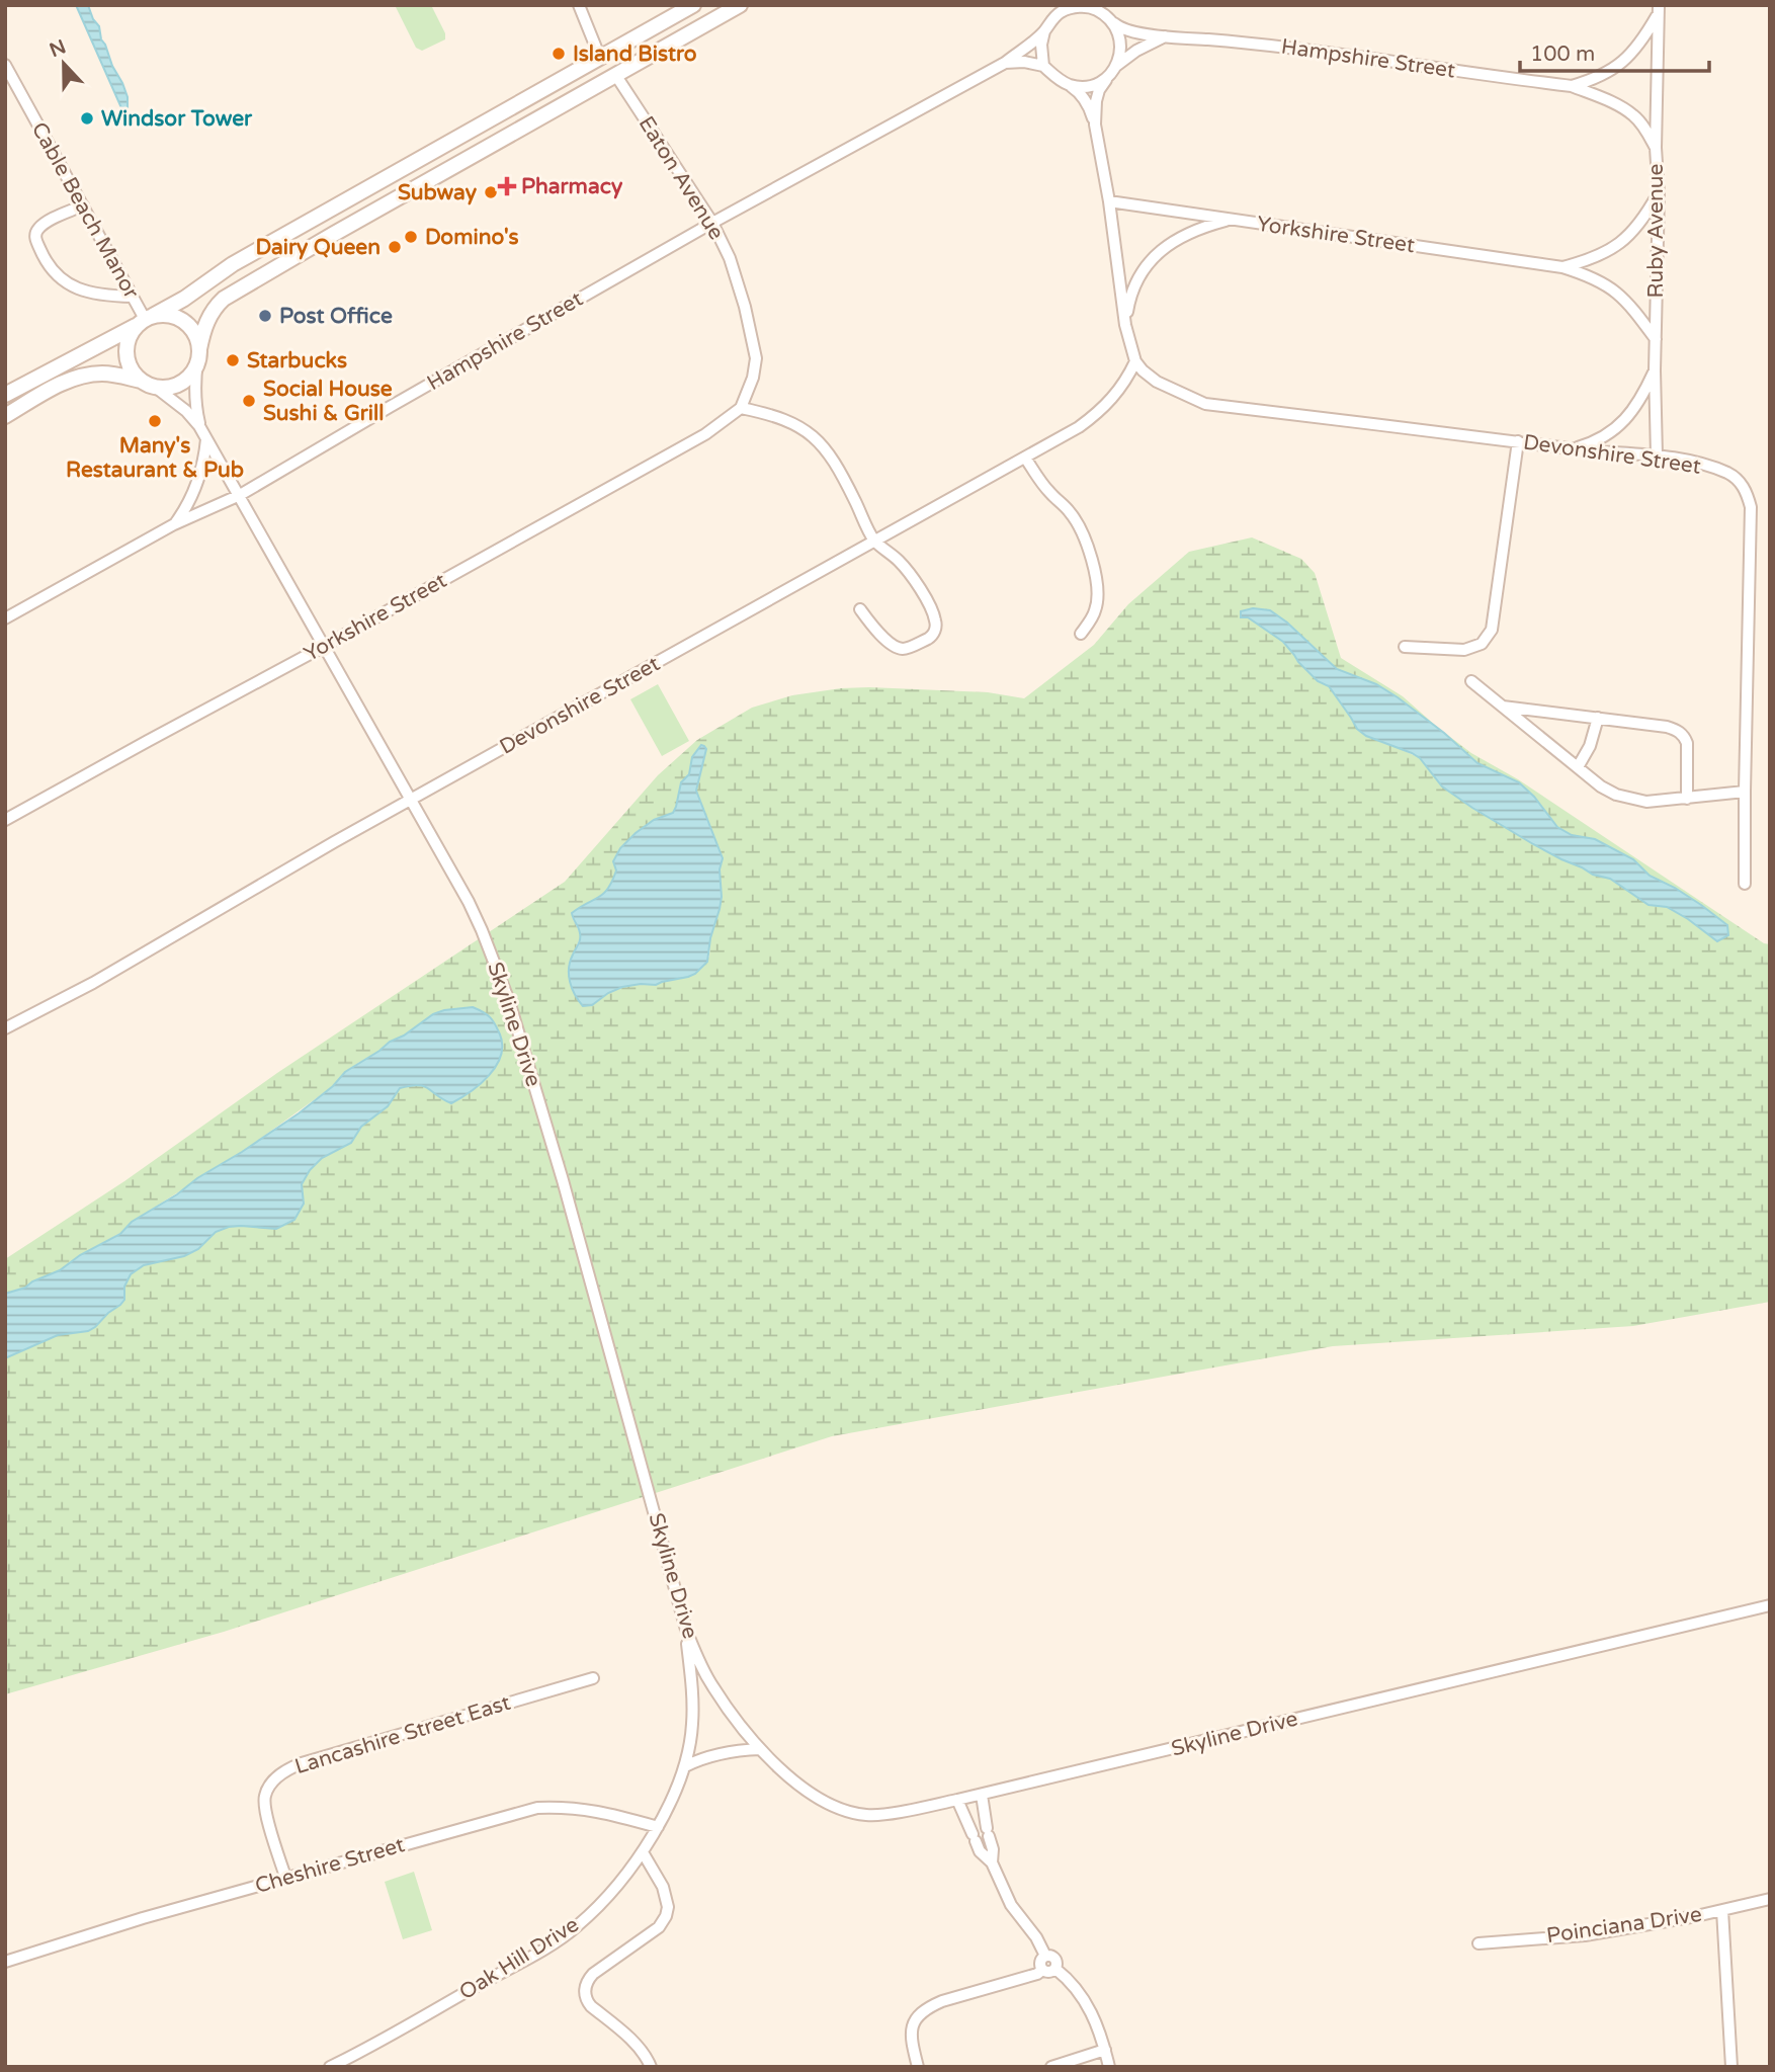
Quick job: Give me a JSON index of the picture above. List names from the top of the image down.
{
  "streets": {
    "street": [
      "Hampshire Street",
      "Eaton Avenue",
      "Cable Beach Manor",
      "Ruby Avenue",
      "Yorkshire Street",
      "Devonshire Street",
      "Skyline Drive",
      "Lancashire Street East",
      "Cheshire Street",
      "Poinciana Drive",
      "Oak Hill Drive"
    ]
  },
  "crossings": [
    ["Hampshire Street", "Eaton Avenue"],
    ["Hampshire Street", "Ruby Avenue"],
    ["Hampshire Street", "Skyline Drive"],
    ["Eaton Avenue", "Yorkshire Street"],
    ["Cable Beach Manor", "Skyline Drive"],
    ["Ruby Avenue", "Yorkshire Street"],
    ["Ruby Avenue", "Devonshire Street"],
    ["Yorkshire Street", "Skyline Drive"],
    ["Devonshire Street", "Skyline Drive"],
    ["Skyline Drive", "Oak Hill Drive"],
    ["Lancashire Street East", "Cheshire Street"],
    ["Cheshire Street", "Oak Hill Drive"]
  ],
  "places": {
    "other": [
      "Island Bistro",
      "Windsor Tower",
      "Subway",
      "Domino's",
      "Dairy Queen",
      "Post Office",
      "Starbucks",
      "Social House Sushi & Grill",
      "Many's Restaurant & Pub"
    ],
    "health": ["Pharmacy"]
  },
  "scale_bar": "100 m",
  "north": "top"
}
